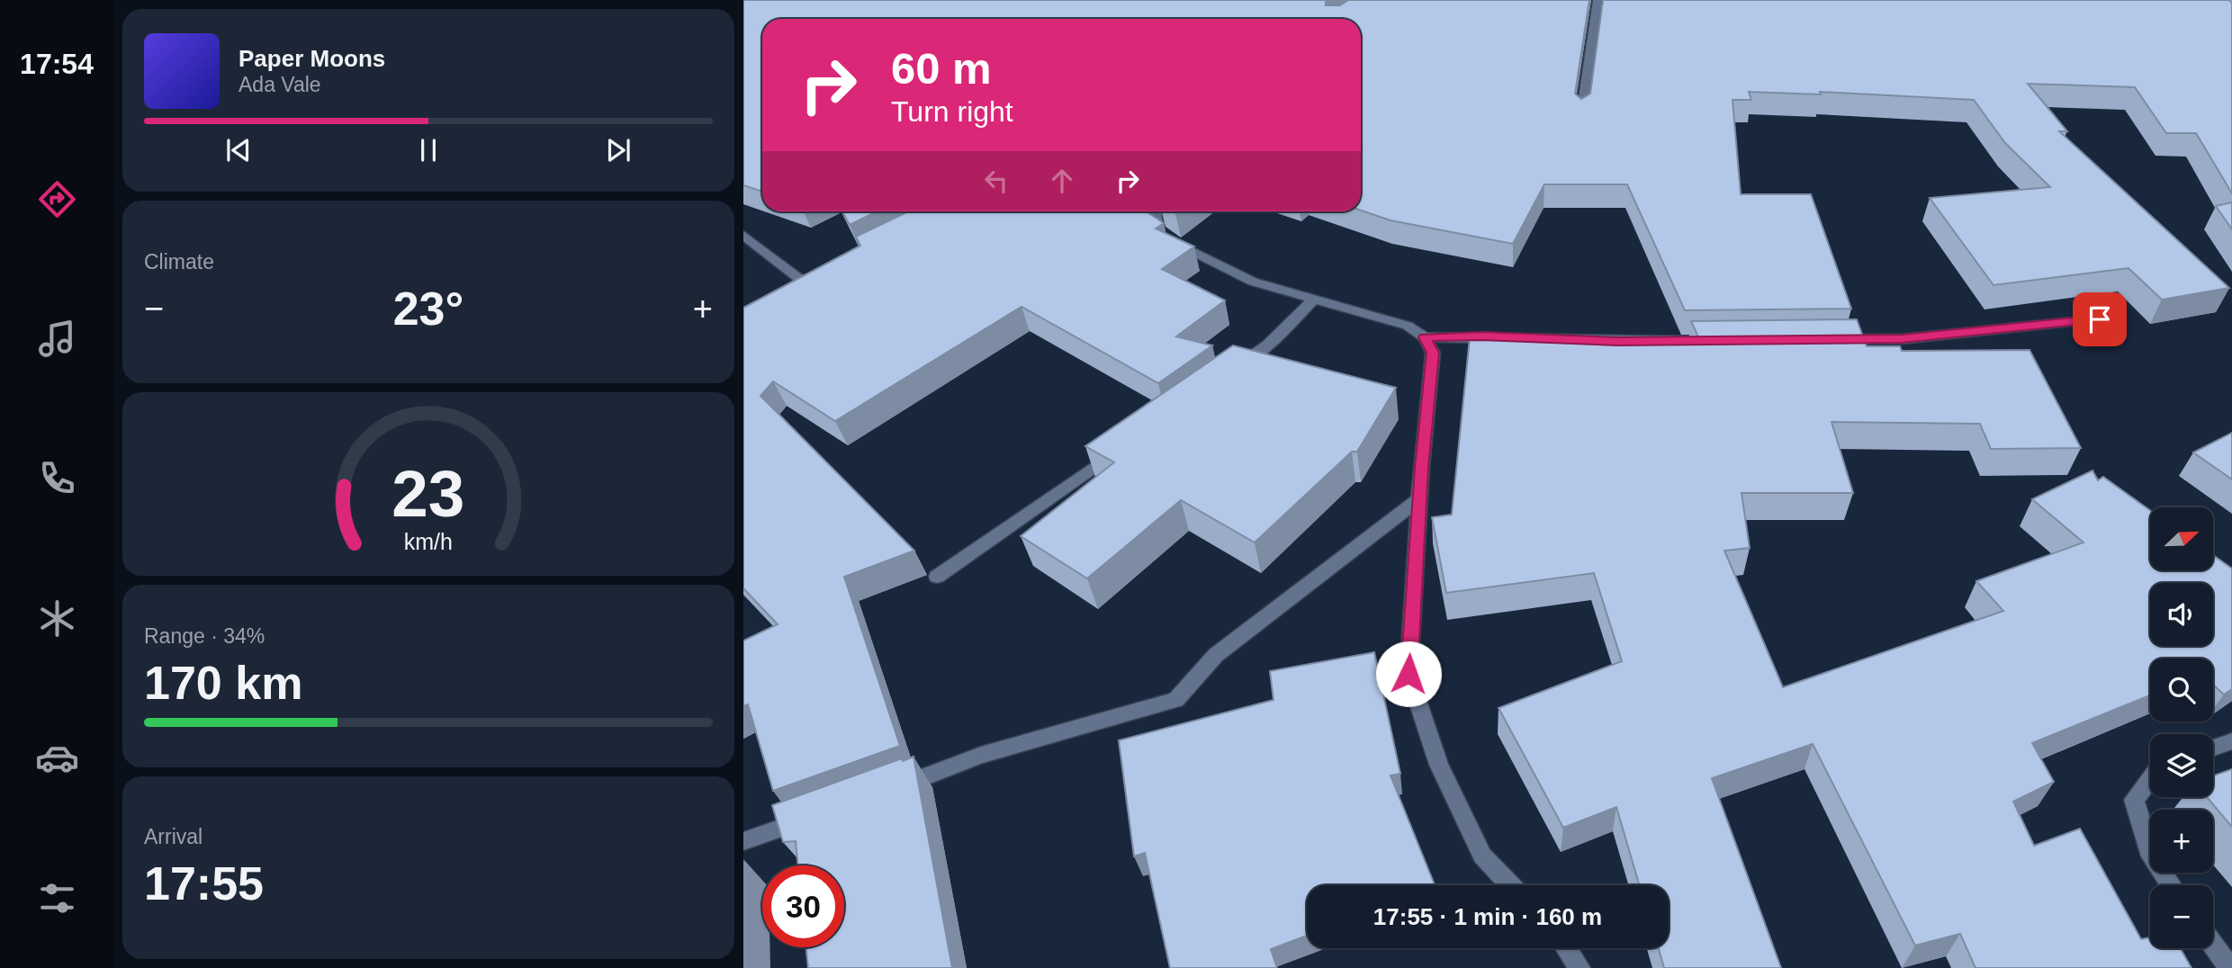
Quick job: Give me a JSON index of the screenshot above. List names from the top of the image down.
{
  "north": "top right",
  "page": {
    "tabs": "17:54",
    "turn": ["60 m", "Turn right"],
    "song": ["Paper Moons", "Ada Vale"],
    "tile": [
      "Climate",
      ["Range · 34%", "170 km"],
      ["Arrival", "17:55"]
    ],
    "heat": ["−", "23°", "+"],
    "map_buttons": ["+", "−"],
    "limit": "30",
    "trip": "17:55 · 1 min · 160 m",
    "gauge": ["23", "km/h"]
  }
}
